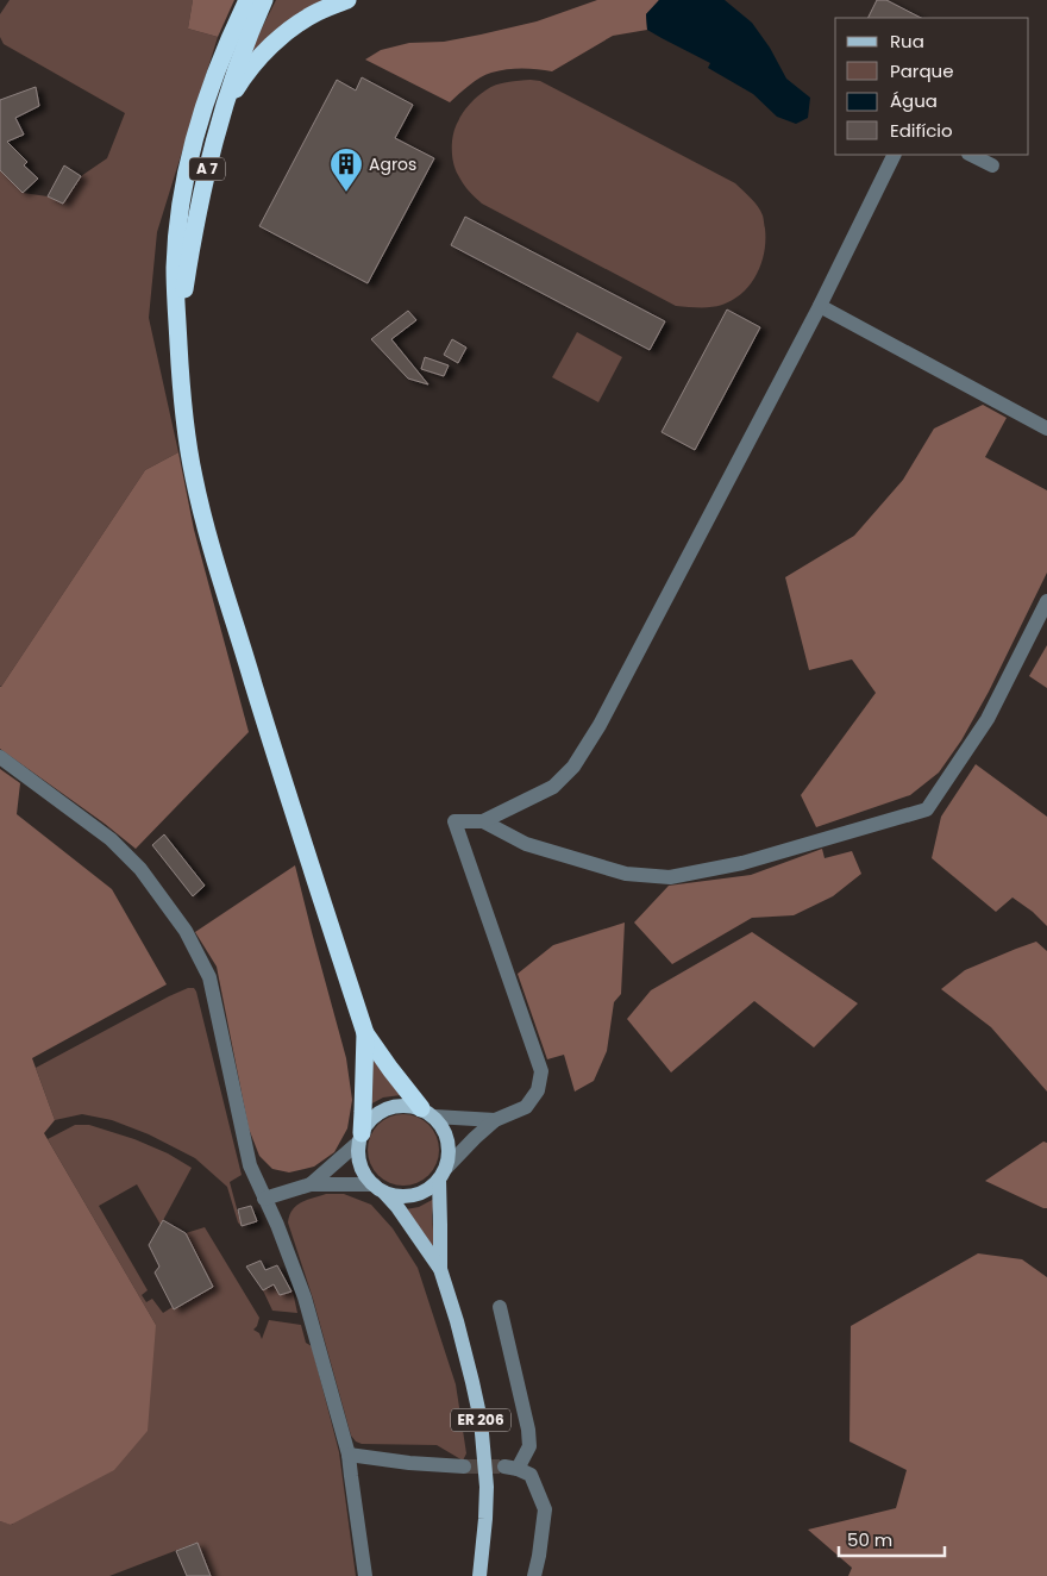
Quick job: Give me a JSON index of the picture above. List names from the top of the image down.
{
  "streets": {
    "highway": ["A 7"],
    "main road": ["ER 206"]
  },
  "places": {
    "building": ["Agros"]
  },
  "legend": [
    "Rua",
    "Parque",
    "Água",
    "Edifício"
  ],
  "scale_bar": "50 m"
}
